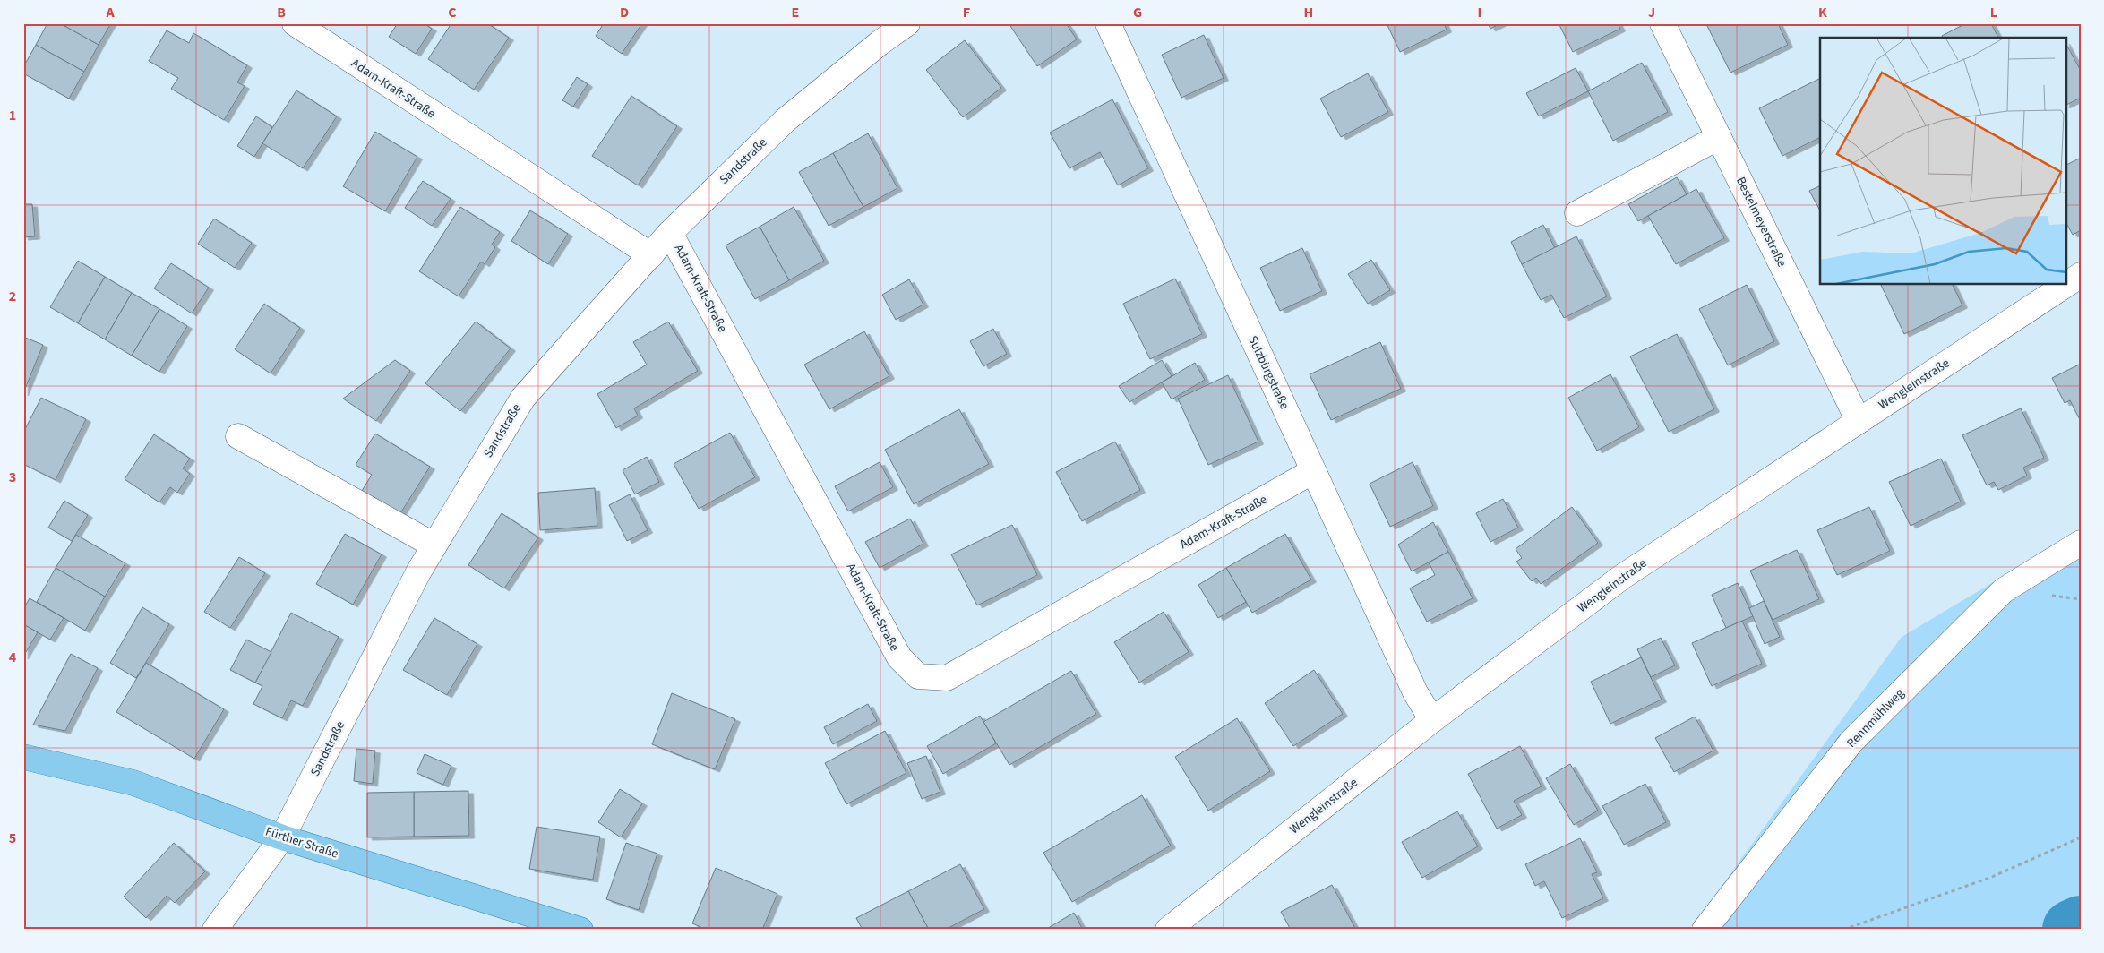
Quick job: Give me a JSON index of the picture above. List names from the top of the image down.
{
  "streets": {
    "main road": ["Fürther Straße"],
    "street": [
      "Adam-Kraft-Straße",
      "Sandstraße",
      "Bestelmeyerstraße",
      "Sulzbürgstraße",
      "Wengleinstraße",
      "Rennmühlweg"
    ]
  },
  "crossings": [
    ["Adam-Kraft-Straße", "Sandstraße"],
    ["Adam-Kraft-Straße", "Sulzbürgstraße"],
    ["Sandstraße", "Fürther Straße"],
    ["Bestelmeyerstraße", "Wengleinstraße"],
    ["Sulzbürgstraße", "Wengleinstraße"]
  ],
  "grid": {
    "columns": [
      "A",
      "B",
      "C",
      "D",
      "E",
      "F",
      "G",
      "H",
      "I",
      "J",
      "K",
      "L"
    ],
    "rows": [
      "1",
      "2",
      "3",
      "4",
      "5"
    ]
  }
}
